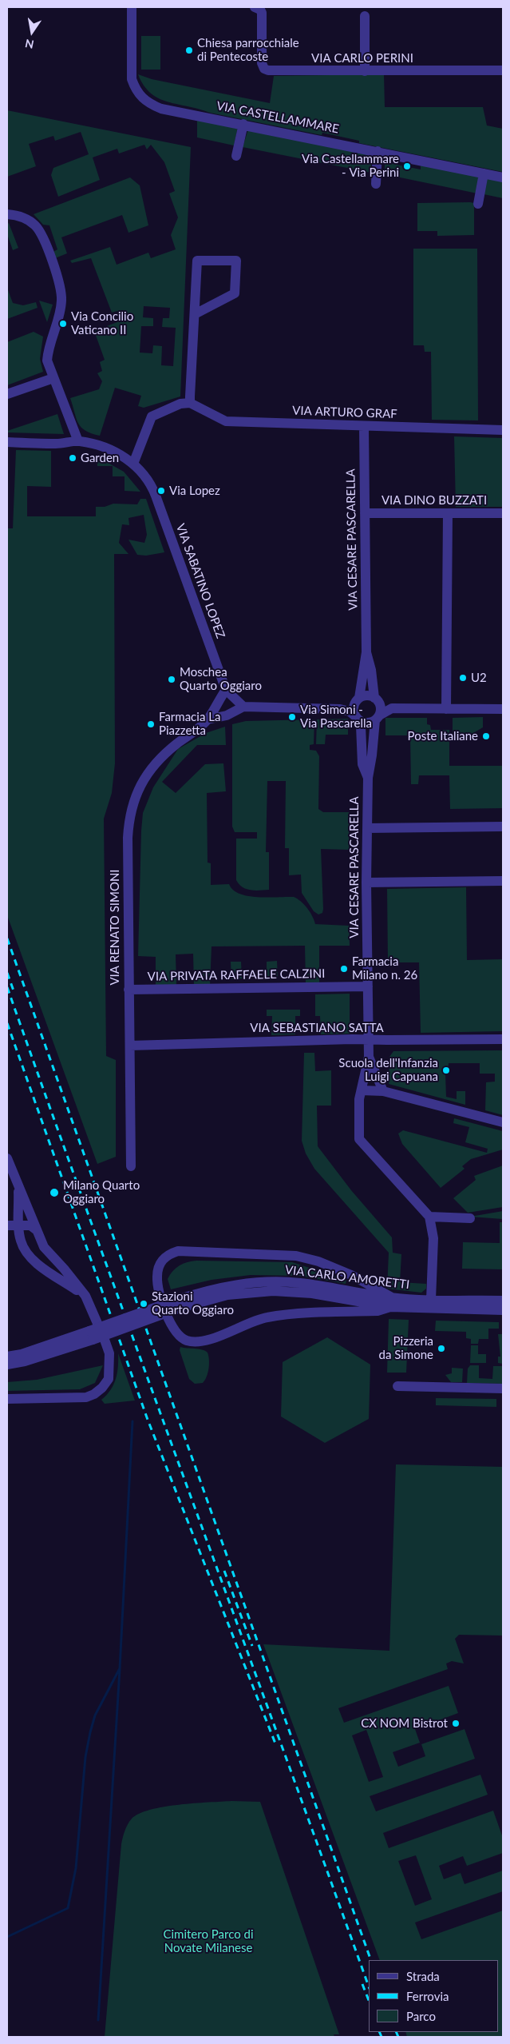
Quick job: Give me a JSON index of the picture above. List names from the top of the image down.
{
  "streets": {
    "street": [
      "VIA CARLO PERINI",
      "VIA CASTELLAMMARE",
      "VIA ARTURO GRAF",
      "VIA DINO BUZZATI",
      "VIA CESARE PASCARELLA",
      "VIA SABATINO LOPEZ",
      "VIA RENATO SIMONI",
      "VIA PRIVATA RAFFAELE CALZINI",
      "VIA SEBASTIANO SATTA",
      "VIA CARLO AMORETTI"
    ]
  },
  "crossings": [
    ["VIA ARTURO GRAF", "VIA CESARE PASCARELLA"],
    ["VIA DINO BUZZATI", "VIA CESARE PASCARELLA"],
    ["VIA CESARE PASCARELLA", "VIA PRIVATA RAFFAELE CALZINI"],
    ["VIA CESARE PASCARELLA", "VIA SEBASTIANO SATTA"],
    ["VIA SABATINO LOPEZ", "VIA RENATO SIMONI"],
    ["VIA RENATO SIMONI", "VIA PRIVATA RAFFAELE CALZINI"],
    ["VIA RENATO SIMONI", "VIA SEBASTIANO SATTA"]
  ],
  "parks": ["Cimitero Parco di Novate Milanese"],
  "places": [
    "Chiesa parrocchiale di Pentecoste",
    "Via Castellammare - Via Perini",
    "Via Concilio Vaticano II",
    "Garden",
    "Via Lopez",
    "U2",
    "Moschea Quarto Oggiaro",
    "Via Simoni - Via Pascarella",
    "Farmacia La Piazzetta",
    "Poste Italiane",
    "Farmacia Milano n. 26",
    "Scuola dell'Infanzia Luigi Capuana",
    "Milano Quarto Oggiaro",
    "Stazioni Quarto Oggiaro",
    "Pizzeria da Simone",
    "CX NOM Bistrot"
  ],
  "legend": ["Strada", "Ferrovia", "Parco"],
  "north": "bottom"
}
